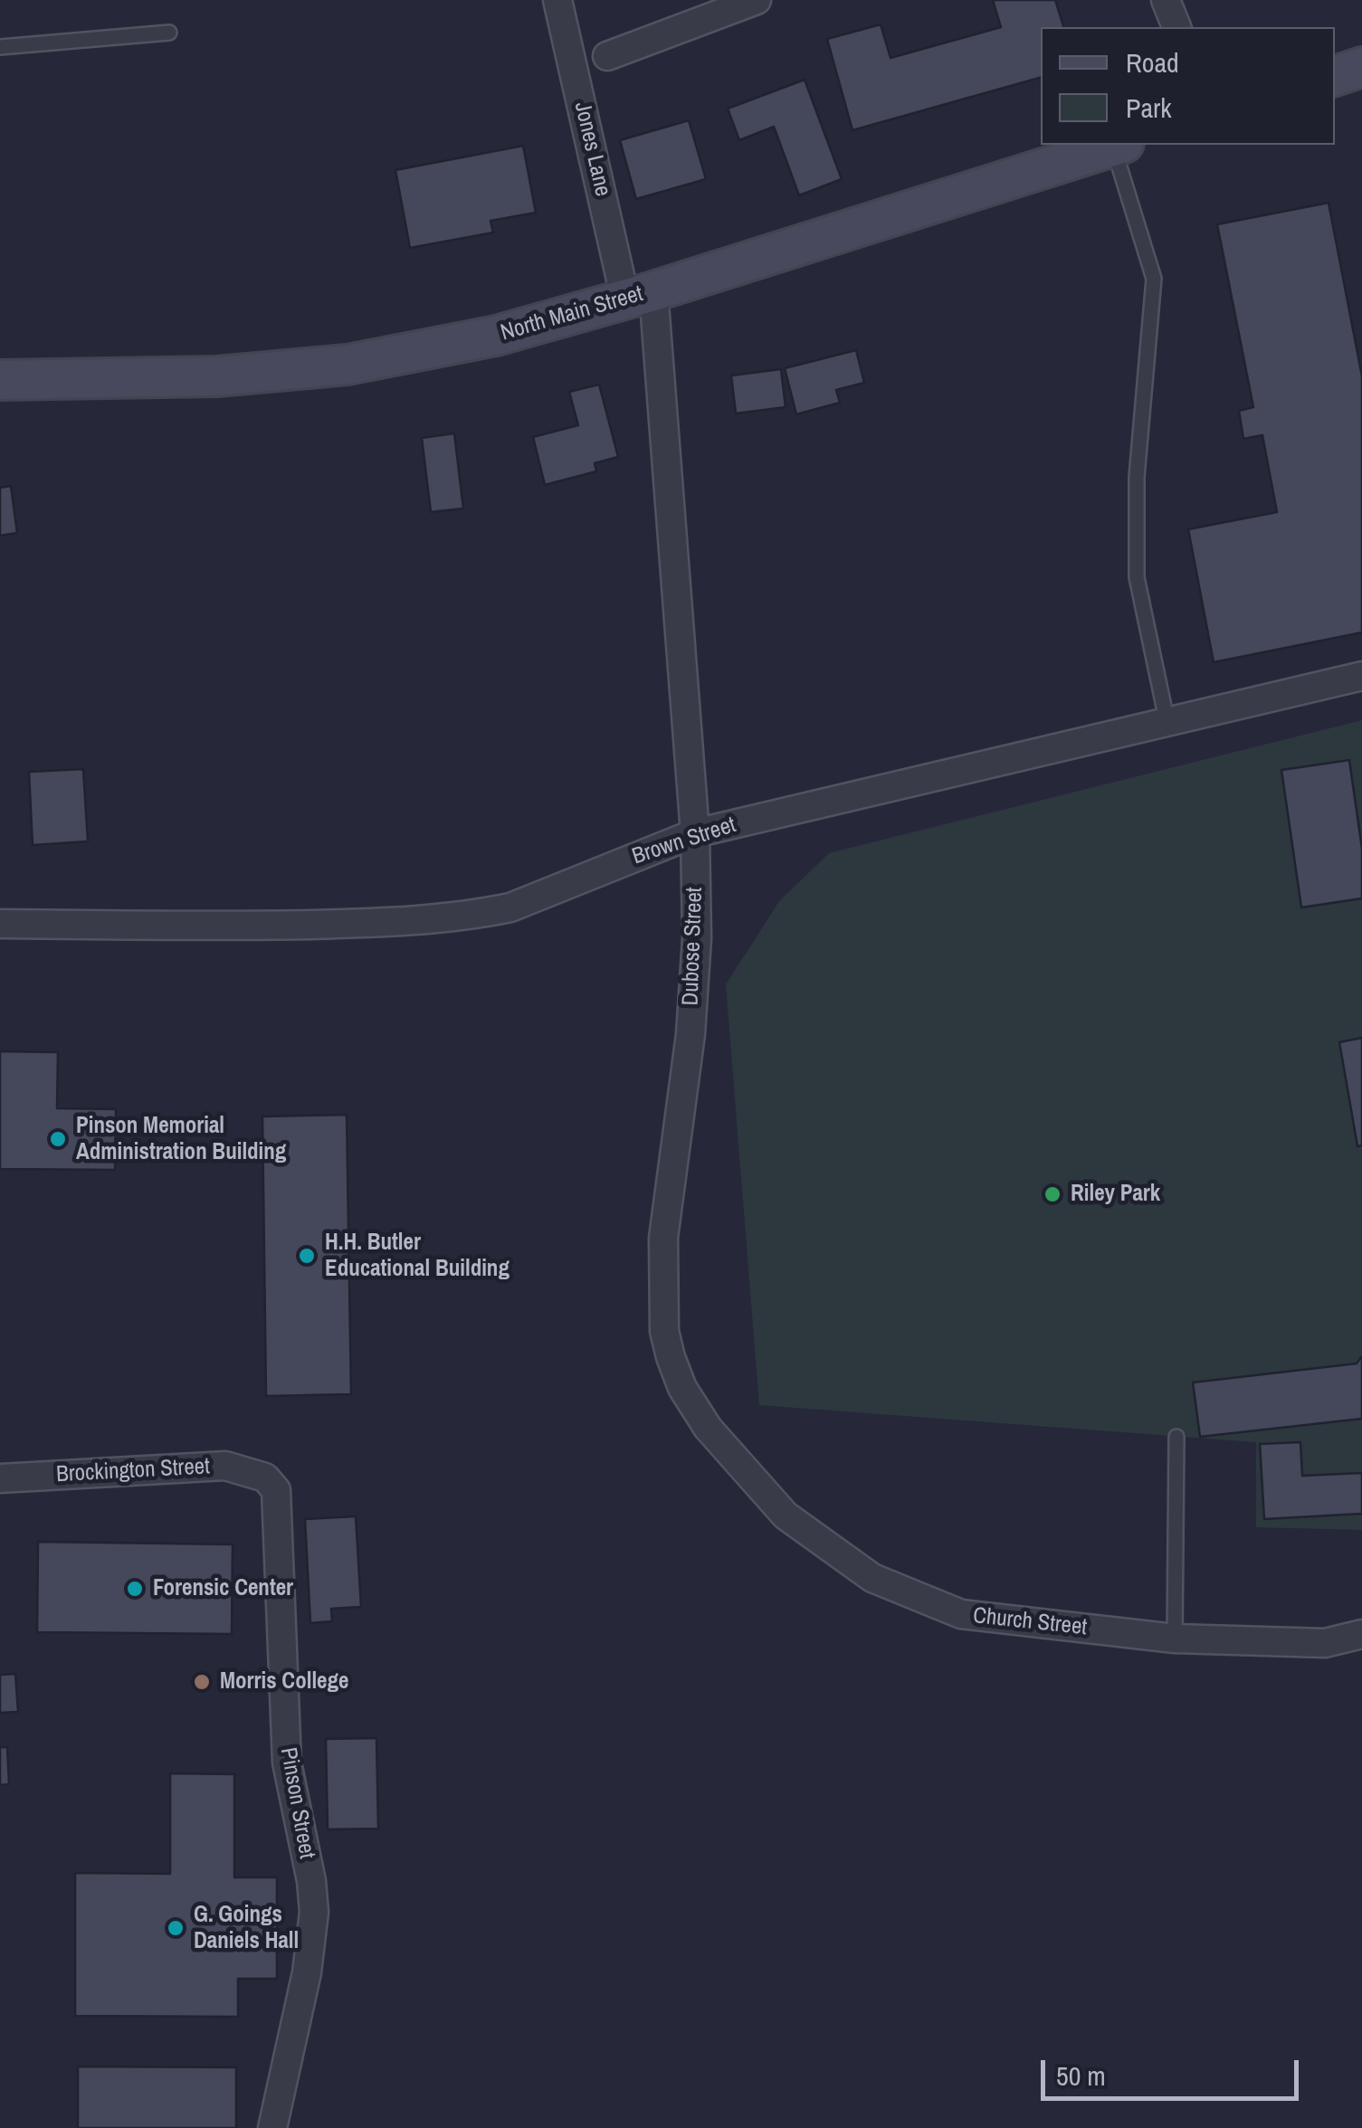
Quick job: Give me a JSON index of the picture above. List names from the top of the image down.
{
  "streets": {
    "main road": ["North Main Street"],
    "street": [
      "Jones Lane",
      "Brown Street",
      "Dubose Street",
      "Brockington Street",
      "Church Street",
      "Pinson Street"
    ]
  },
  "crossings": [
    ["Jones Lane", "North Main Street"],
    ["Jones Lane", "Dubose Street"],
    ["North Main Street", "Dubose Street"],
    ["Brown Street", "Dubose Street"],
    ["Dubose Street", "Church Street"],
    ["Brockington Street", "Pinson Street"]
  ],
  "places": [
    "Pinson Memorial Administration Building",
    "Riley Park",
    "H.H. Butler Educational Building",
    "Forensic Center",
    "Morris College",
    "G. Goings Daniels Hall"
  ],
  "legend": ["Road", "Park"],
  "scale_bar": "50 m"
}
